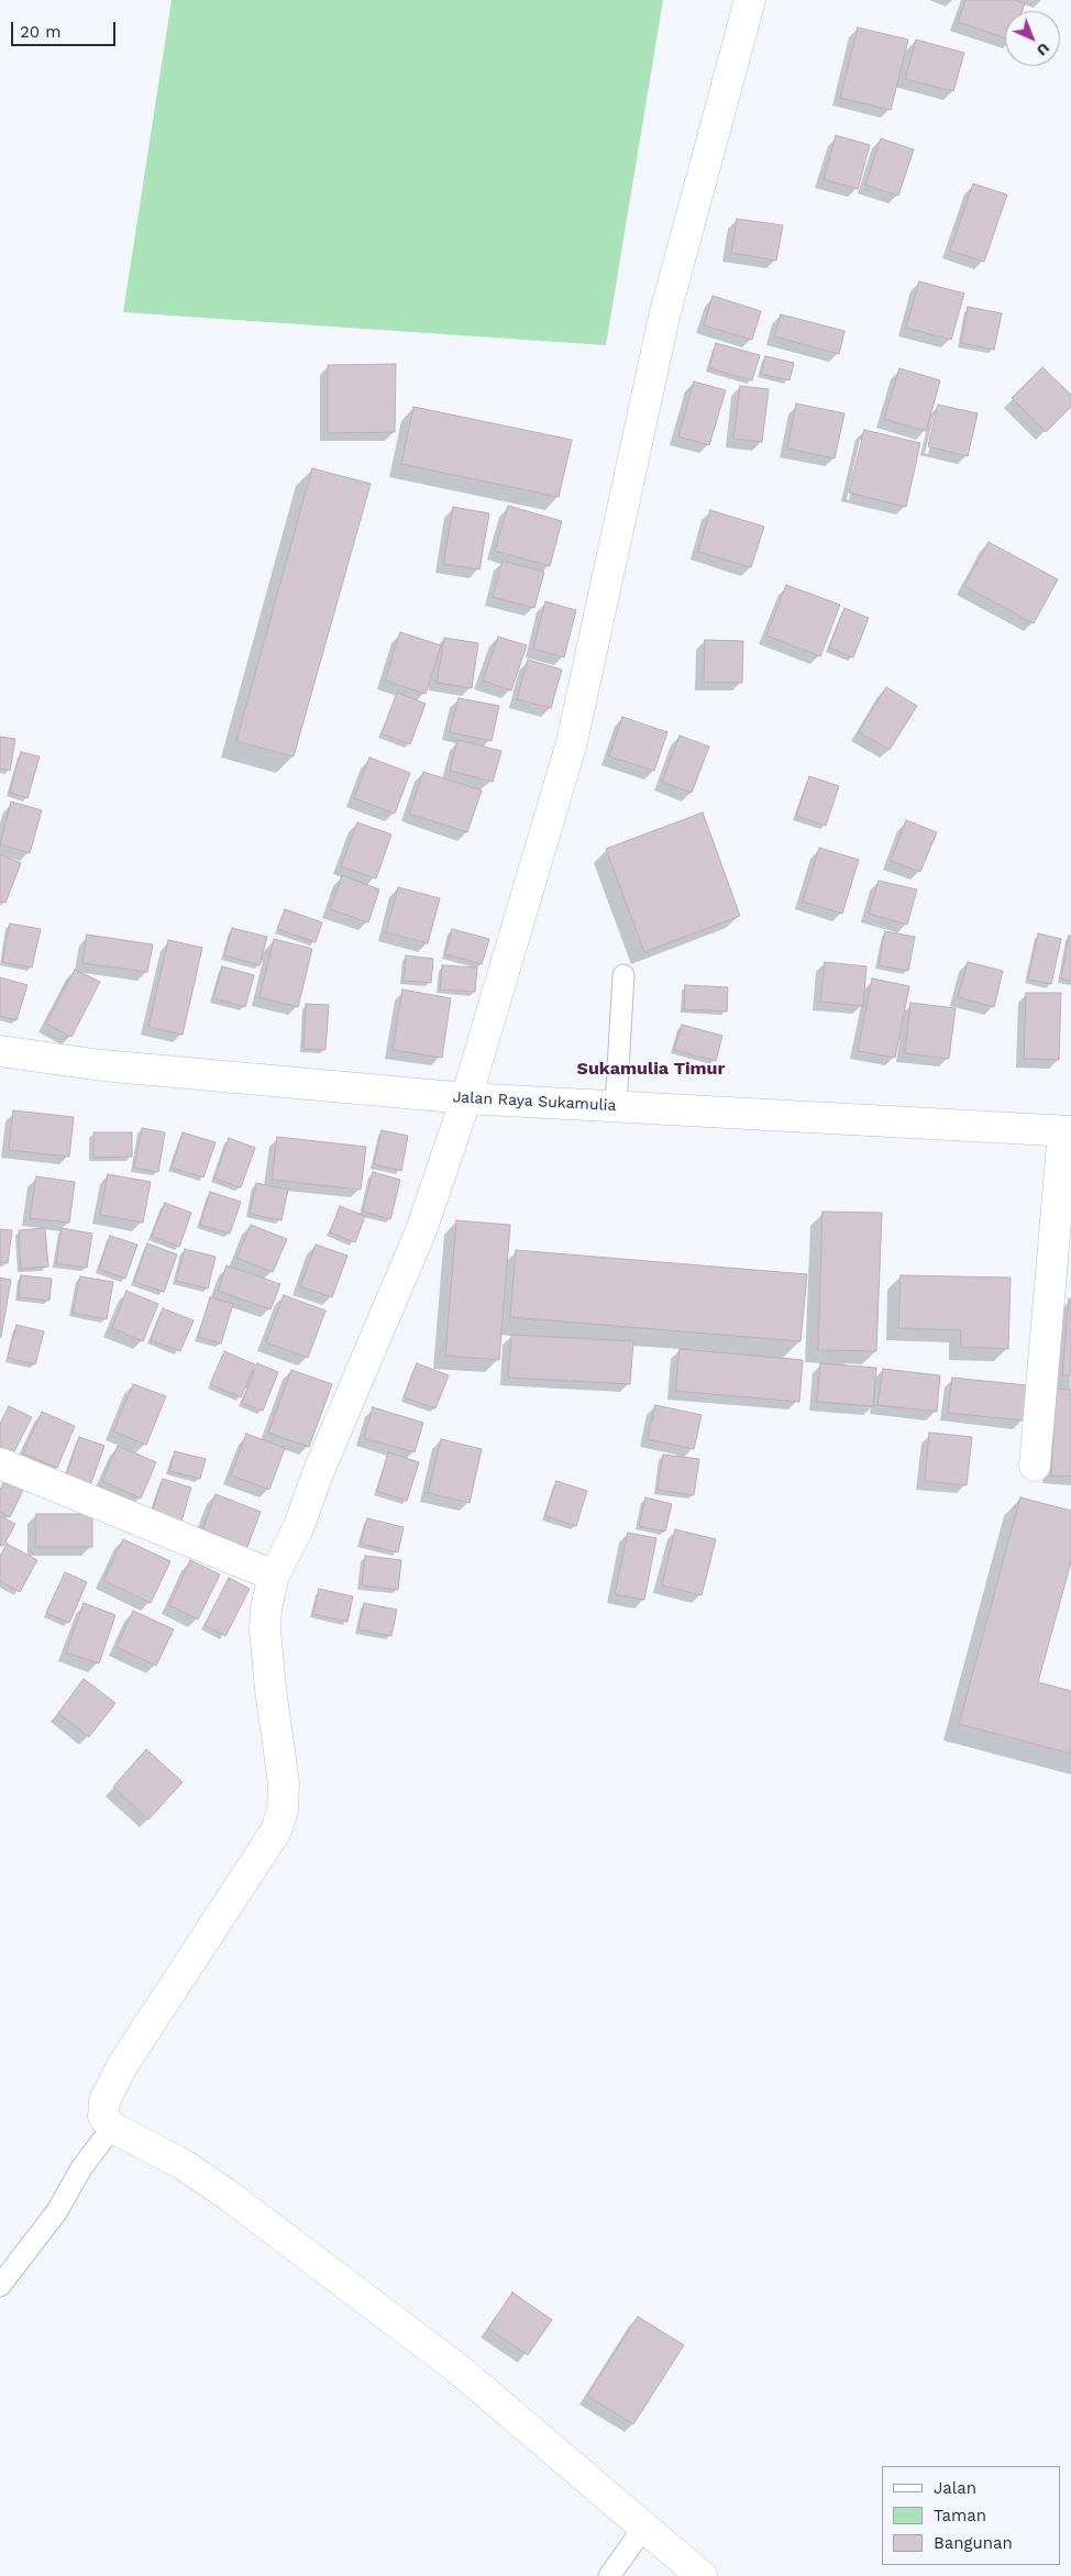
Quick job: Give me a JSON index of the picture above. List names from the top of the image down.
{
  "streets": {
    "street": ["Jalan Raya Sukamulia"]
  },
  "districts": ["Sukamulia Timur"],
  "legend": ["Jalan", "Taman", "Bangunan"],
  "scale_bar": "20 m",
  "north": "bottom right"
}
